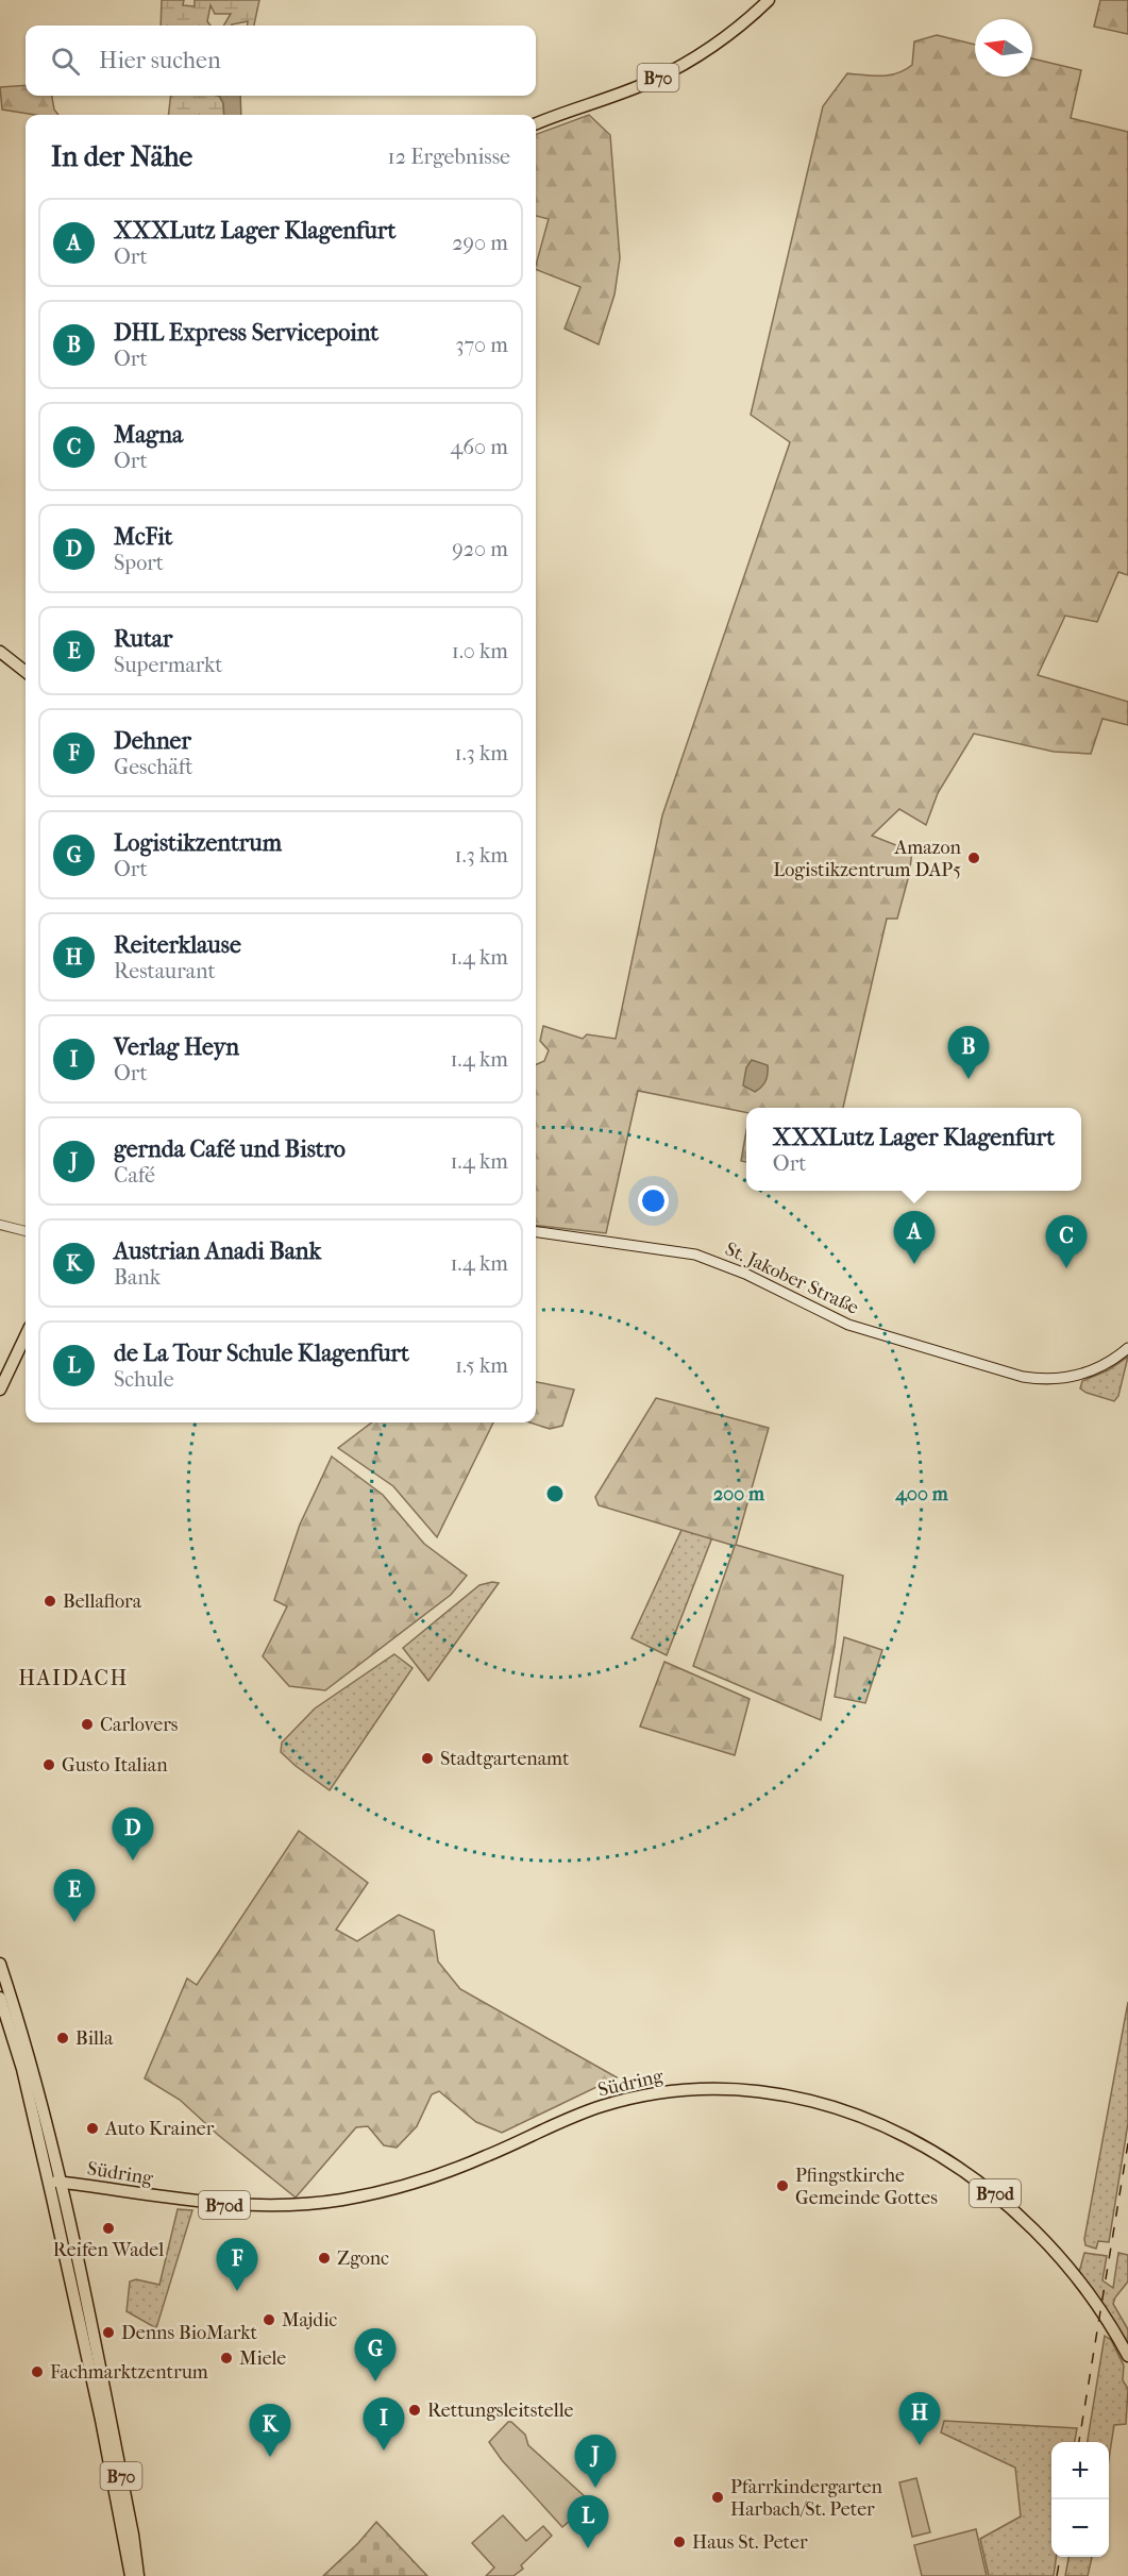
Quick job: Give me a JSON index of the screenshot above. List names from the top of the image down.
{
  "streets": {
    "main road": [
      "B70",
      "St. Jakober Straße",
      "Südring",
      "B70d"
    ]
  },
  "districts": ["HAIDACH"],
  "places": [
    "Amazon Logistikzentrum DAP5",
    "Bellaflora",
    "Carlovers",
    "Stadtgartenamt",
    "Gusto Italian",
    "Billa",
    "Auto Krainer",
    "Pfingstkirche Gemeinde Gottes",
    "Reifen Wadel",
    "Zgonc",
    "Majdic",
    "Denns BioMarkt",
    "Miele",
    "Fachmarktzentrum",
    "Rettungsleitstelle",
    "Pfarrkindergarten Harbach/St. Peter",
    "Haus St. Peter"
  ],
  "north": "left",
  "page": {
    "search": "Hier suchen",
    "heading": ["In der Nähe", "12 Ergebnisse"],
    "list": [
      {
        "mark": "A",
        "name": "XXXLutz Lager Klagenfurt",
        "note": "Ort",
        "value": "290 m"
      },
      {
        "mark": "B",
        "name": "DHL Express Servicepoint",
        "note": "Ort",
        "value": "370 m"
      },
      {
        "mark": "C",
        "name": "Magna",
        "note": "Ort",
        "value": "460 m"
      },
      {
        "mark": "D",
        "name": "McFit",
        "note": "Sport",
        "value": "920 m"
      },
      {
        "mark": "E",
        "name": "Rutar",
        "note": "Supermarkt",
        "value": "1.0 km"
      },
      {
        "mark": "F",
        "name": "Dehner",
        "note": "Geschäft",
        "value": "1.3 km"
      },
      {
        "mark": "G",
        "name": "Logistikzentrum",
        "note": "Ort",
        "value": "1.3 km"
      },
      {
        "mark": "H",
        "name": "Reiterklause",
        "note": "Restaurant",
        "value": "1.4 km"
      },
      {
        "mark": "I",
        "name": "Verlag Heyn",
        "note": "Ort",
        "value": "1.4 km"
      },
      {
        "mark": "J",
        "name": "gernda Café und Bistro",
        "note": "Café",
        "value": "1.4 km"
      },
      {
        "mark": "K",
        "name": "Austrian Anadi Bank",
        "note": "Bank",
        "value": "1.4 km"
      },
      {
        "mark": "L",
        "name": "de La Tour Schule Klagenfurt",
        "note": "Schule",
        "value": "1.5 km"
      }
    ],
    "pins": [
      "B",
      "A",
      "C",
      "D",
      "E",
      "F",
      "G",
      "H",
      "I",
      "K",
      "J",
      "L"
    ],
    "popup": ["XXXLutz Lager Klagenfurt", "Ort"],
    "map_buttons": ["+", "−"]
  },
  "rings": ["200 m", "400 m"]
}
